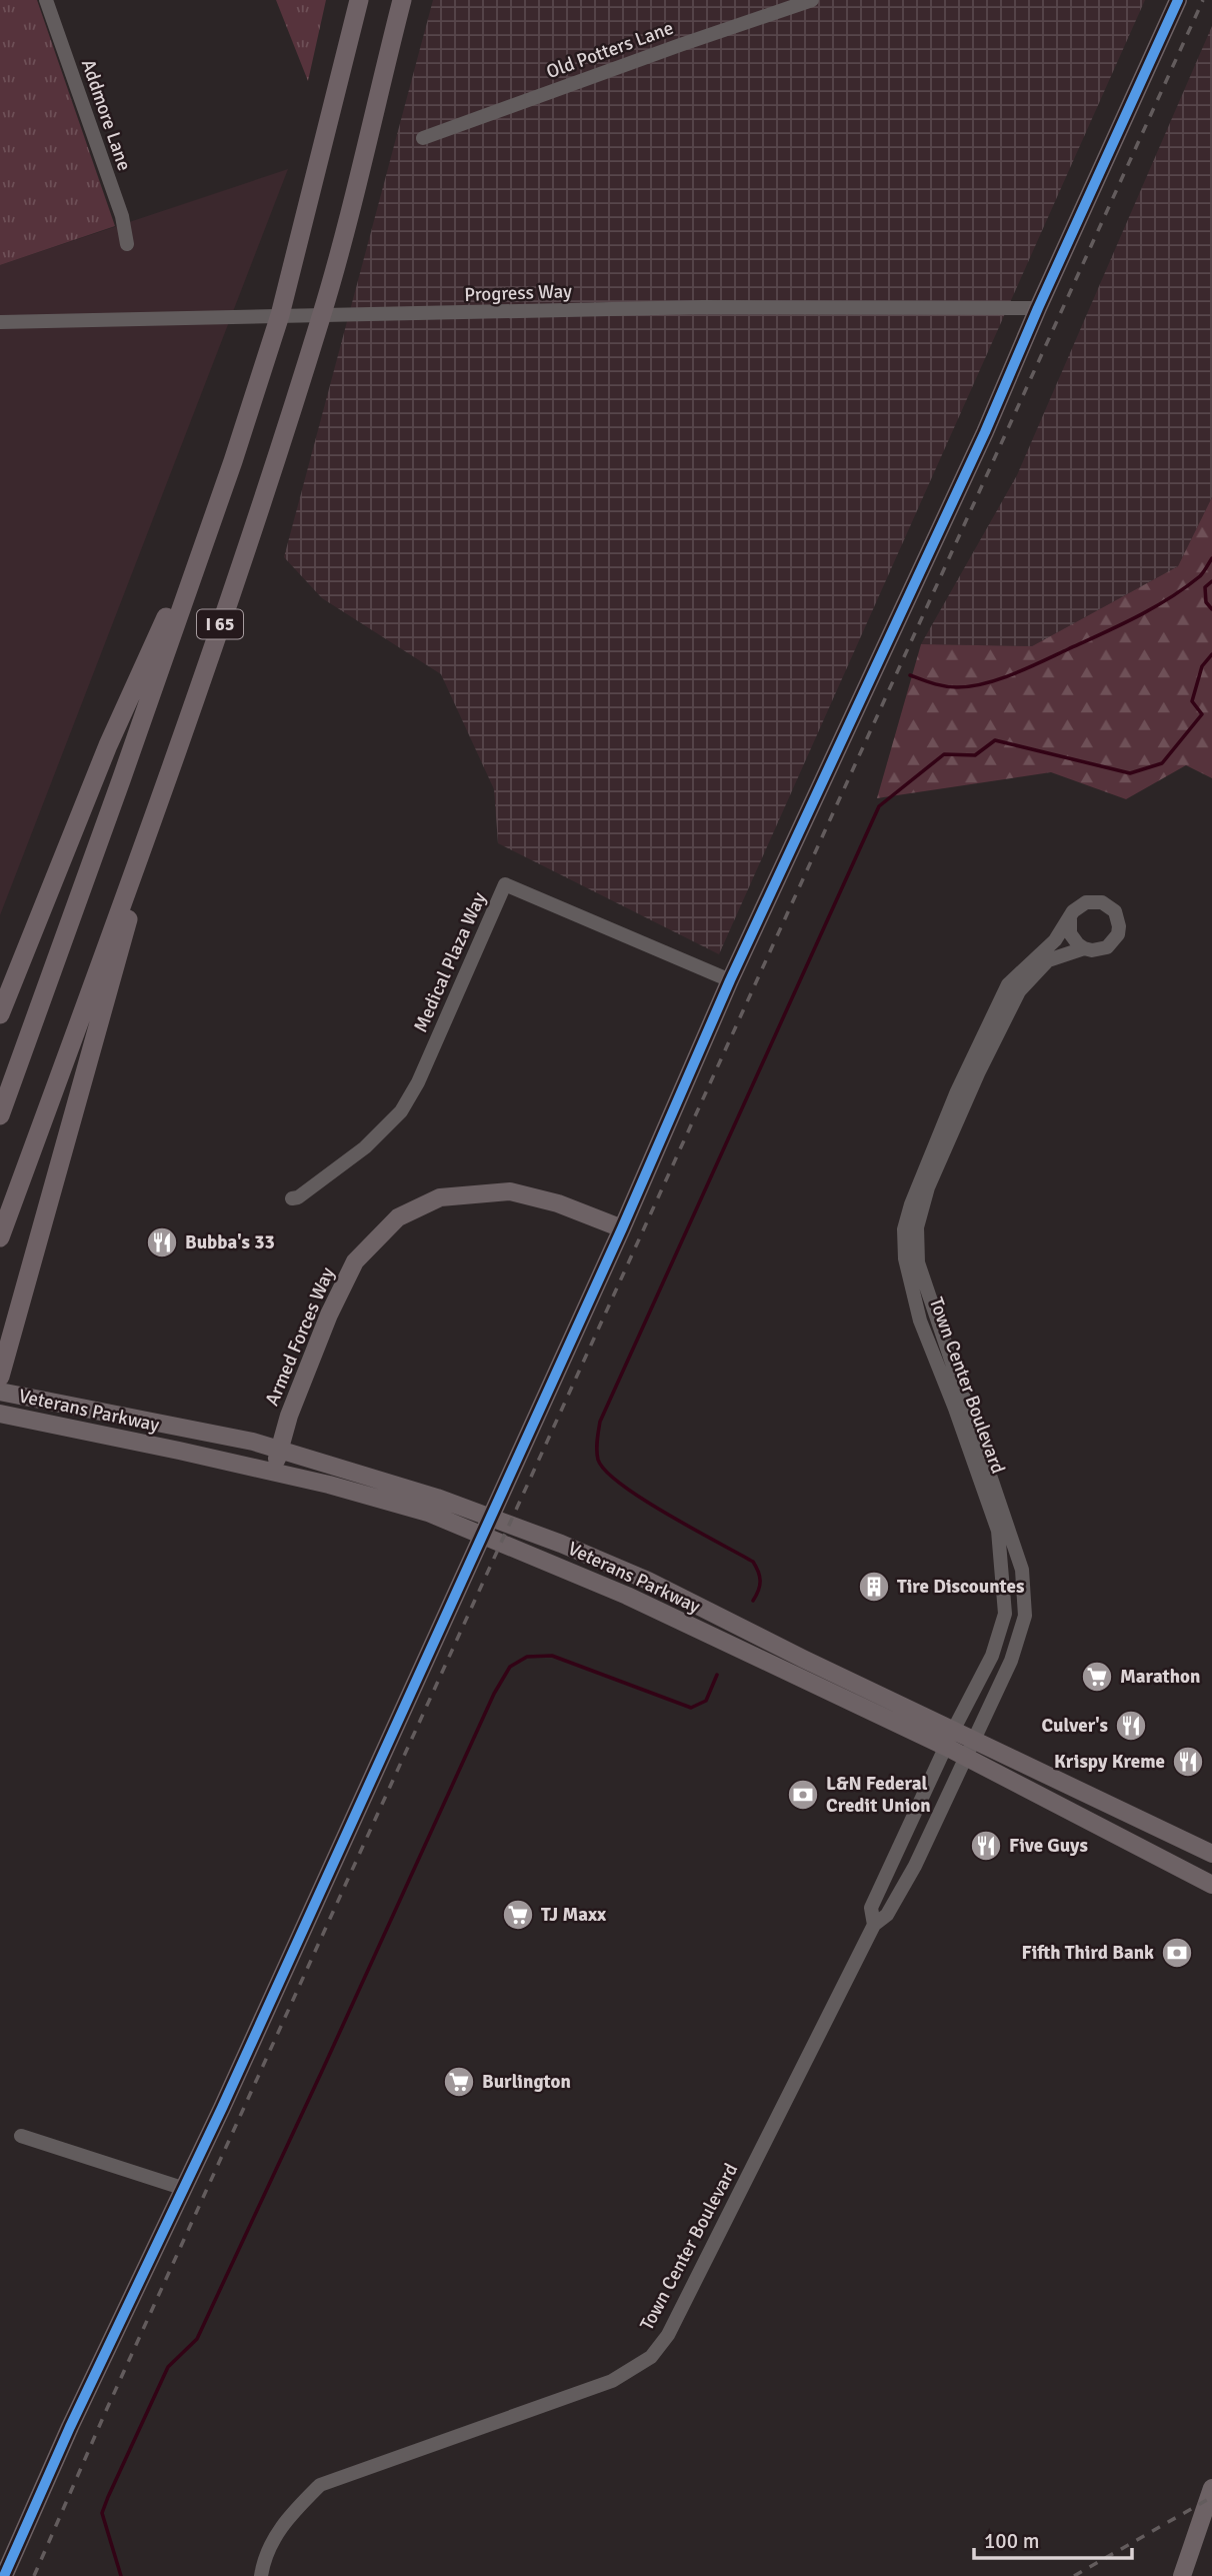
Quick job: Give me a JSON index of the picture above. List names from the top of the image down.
{
  "streets": {
    "highway": ["I 65"],
    "main road": ["Armed Forces Way", "Veterans Parkway"],
    "street": [
      "Old Potters Lane",
      "Addmore Lane",
      "Progress Way",
      "Medical Plaza Way",
      "Town Center Boulevard"
    ]
  },
  "crossings": [
    ["Armed Forces Way", "Veterans Parkway"],
    ["Town Center Boulevard", "Veterans Parkway"]
  ],
  "places": {
    "restaurant": [
      "Bubba's 33",
      "Culver's",
      "Krispy Kreme",
      "Five Guys"
    ],
    "building": ["Tire Discountes"],
    "supermarket": ["Marathon", "TJ Maxx", "Burlington"],
    "bank": ["L&N Federal Credit Union", "Fifth Third Bank"]
  },
  "scale_bar": "100 m"
}
